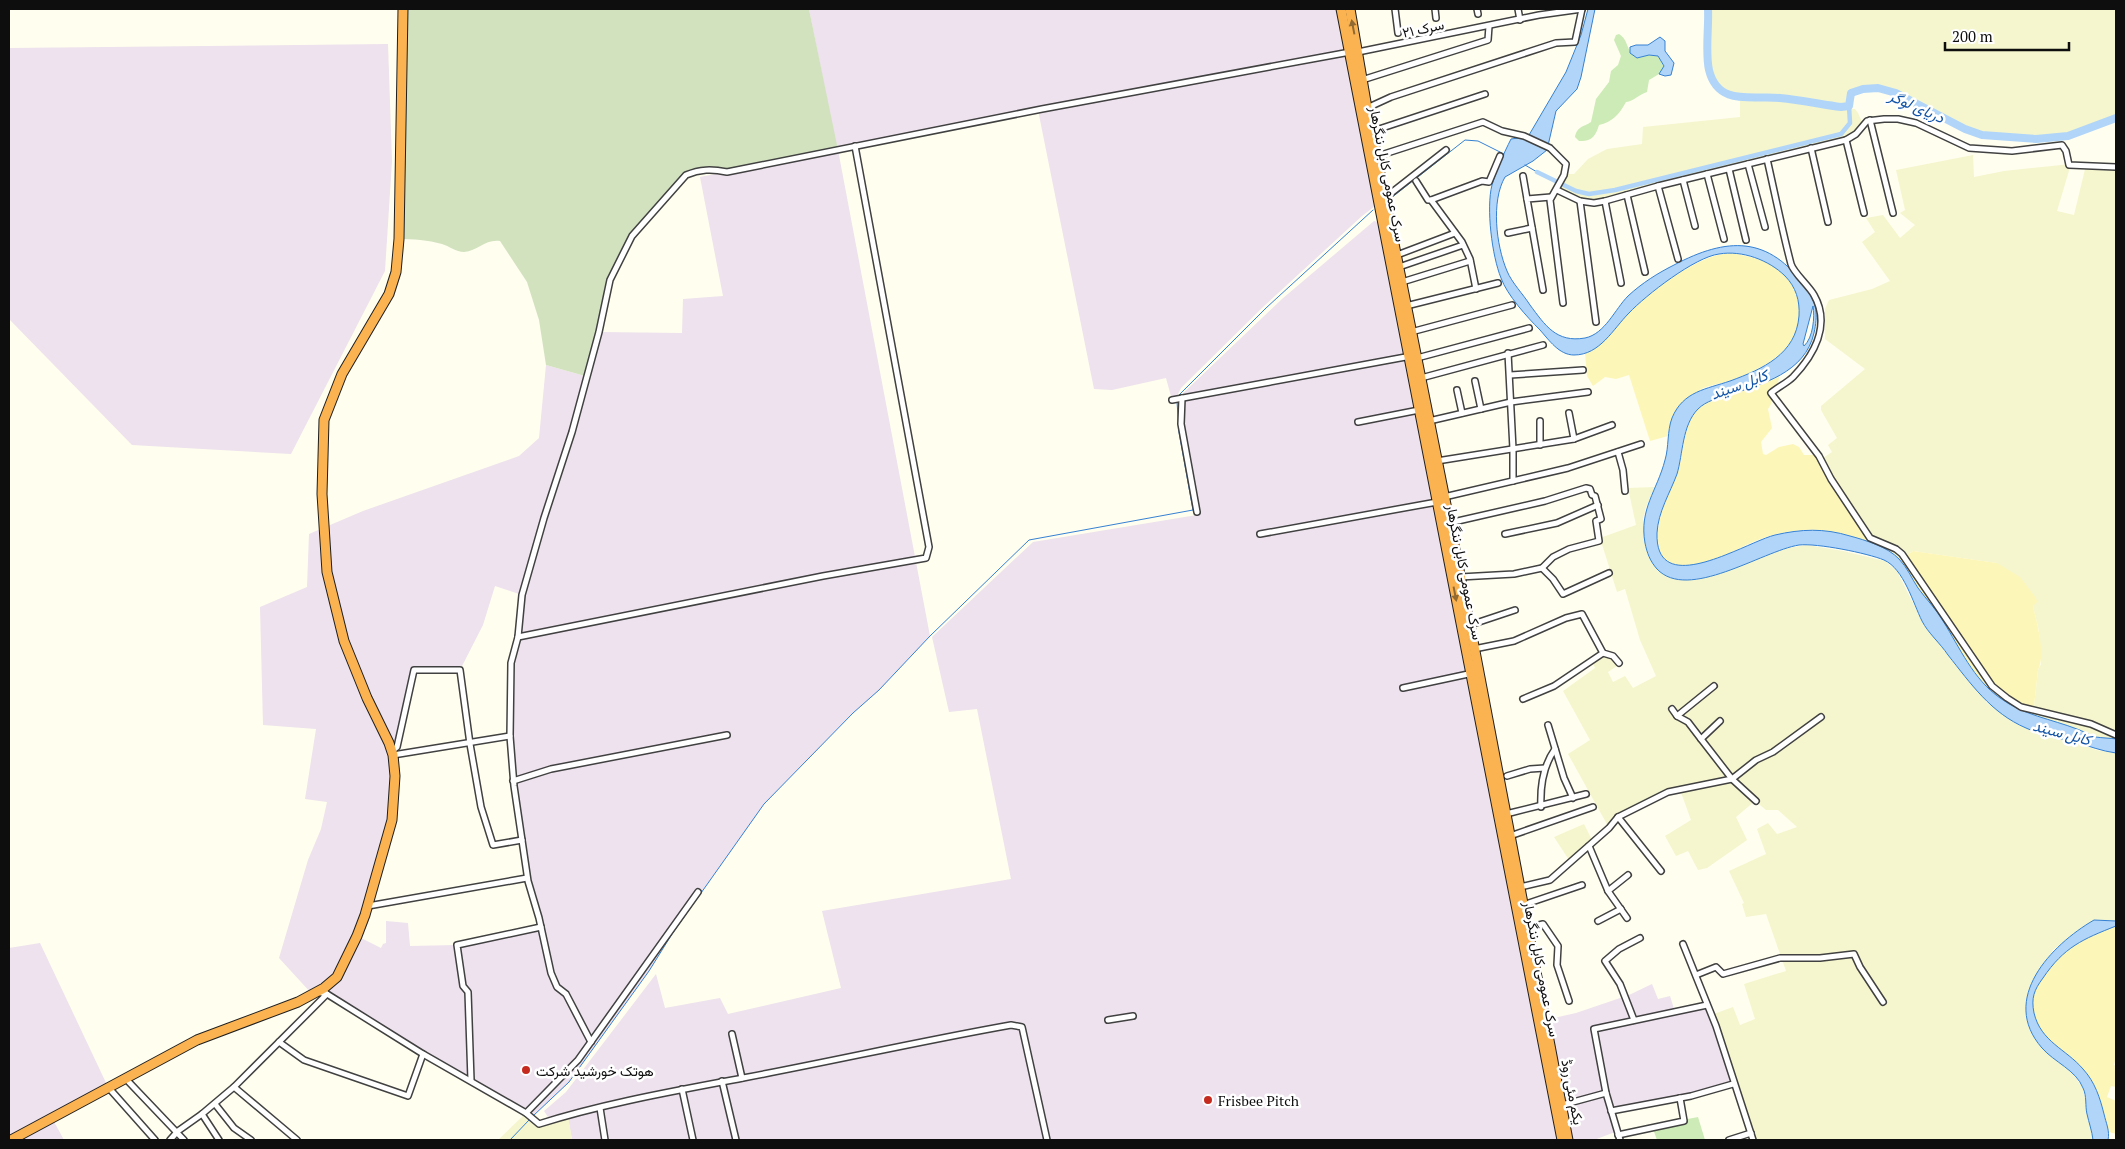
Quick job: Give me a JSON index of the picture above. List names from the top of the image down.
{
  "streets": {
    "highway": ["سرک عمومی کابل ننگرهار", "یکم مئی روڈ"],
    "street": ["سرک ۲۱"]
  },
  "crossings": [
    ["سرک ۲۱", "سرک عمومی کابل ننگرهار"],
    ["سرک عمومی کابل ننگرهار", "یکم مئی روڈ"]
  ],
  "water": ["دریای لوگر", "کابل سيند"],
  "places": ["هوتک خورشید شرکت", "Frisbee Pitch"],
  "scale_bar": "200 m"
}
